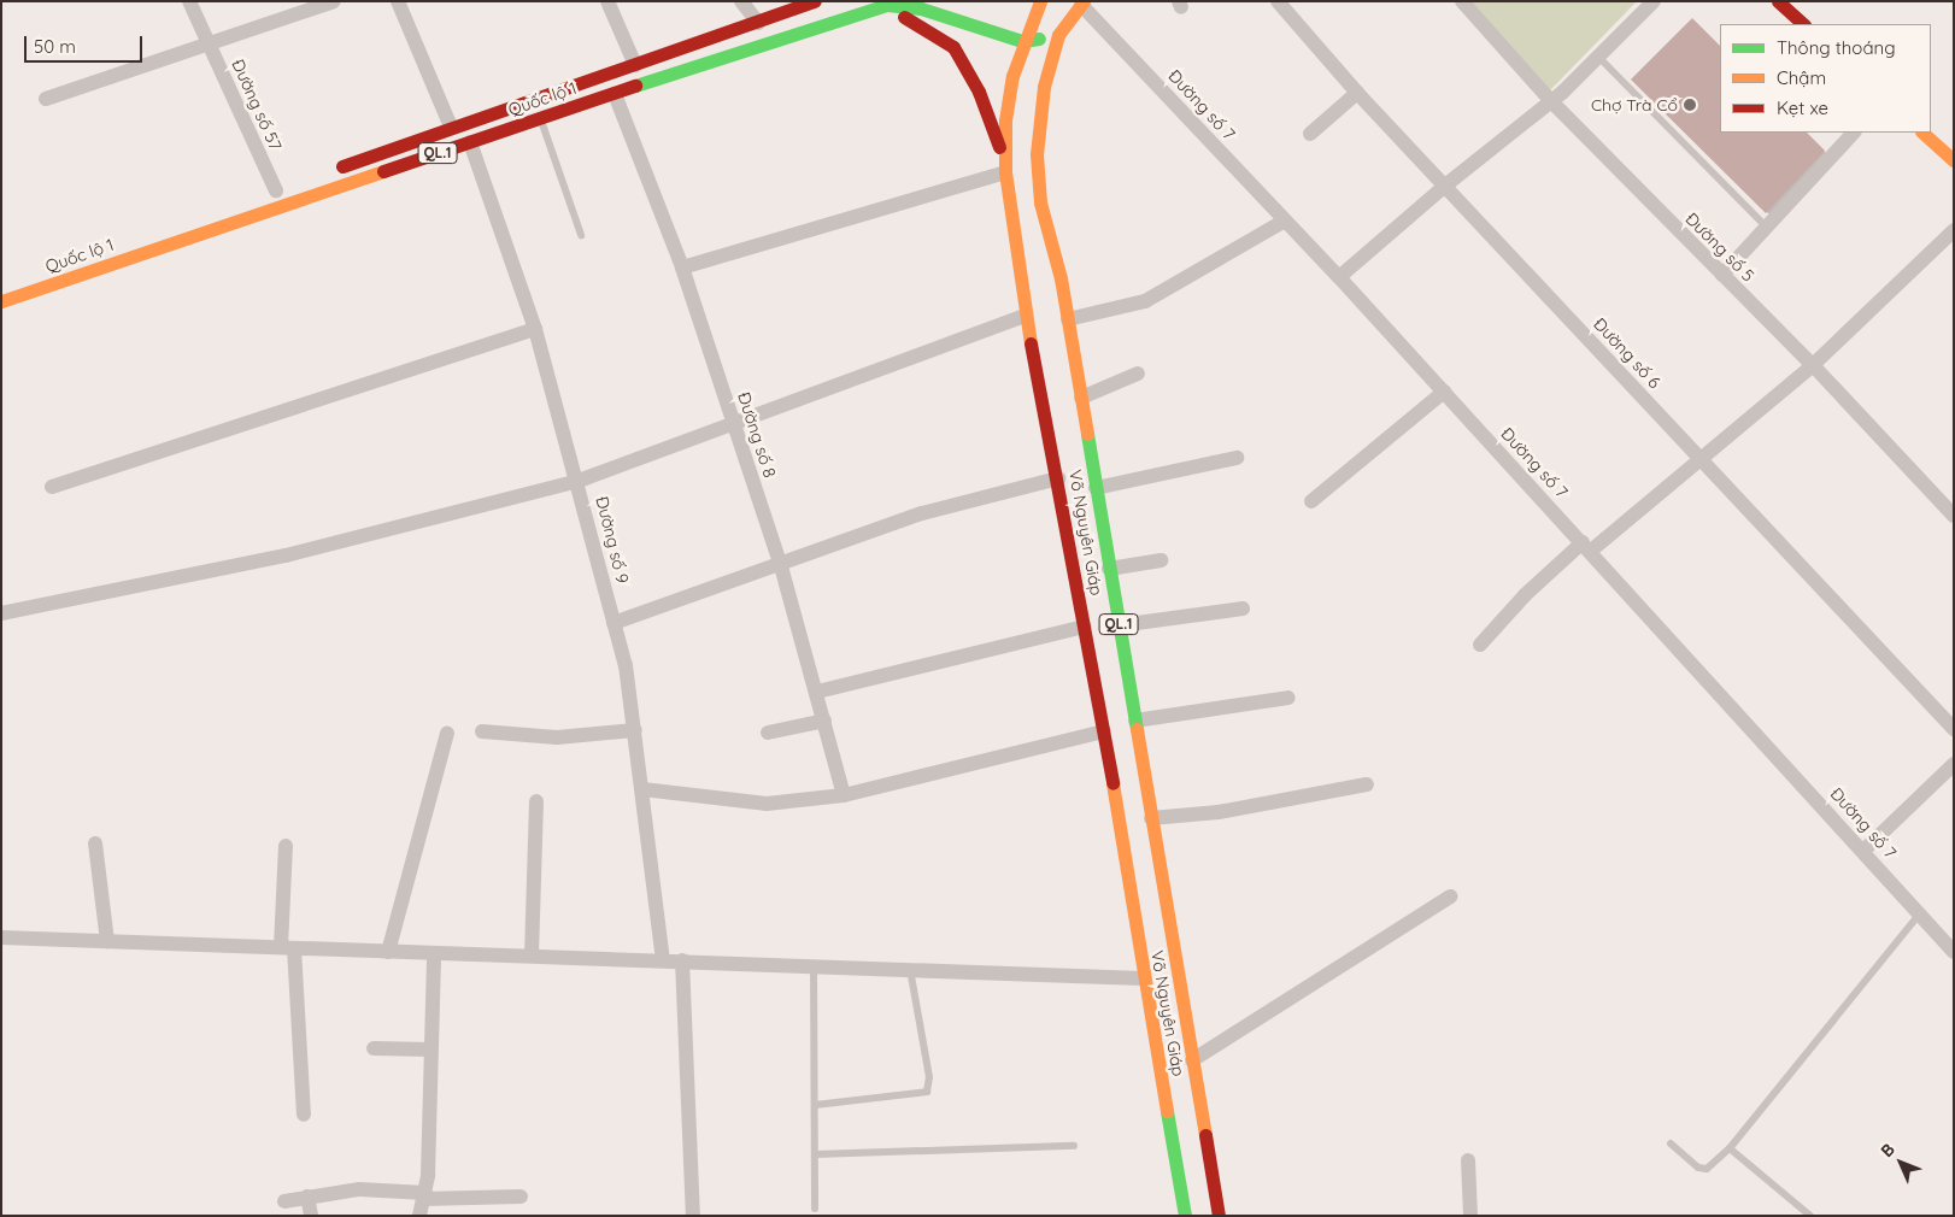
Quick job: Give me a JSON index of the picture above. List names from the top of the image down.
{
  "streets": {
    "main road": ["Quốc lộ 1", "QL.1", "Võ Nguyên Giáp"],
    "street": [
      "Đường số 57",
      "Đường số 7",
      "Đường số 5",
      "Đường số 6",
      "Đường số 8",
      "Đường số 9"
    ]
  },
  "crossings": [
    ["Quốc lộ 1", "QL.1"],
    ["Quốc lộ 1", "Đường số 8"],
    ["Quốc lộ 1", "Võ Nguyên Giáp"],
    ["Quốc lộ 1", "Đường số 9"],
    ["Đường số 7", "QL.1"],
    ["QL.1", "Võ Nguyên Giáp"]
  ],
  "places": ["Chợ Trà Cổ"],
  "legend": ["Thông thoáng", "Chậm", "Kẹt xe"],
  "scale_bar": "50 m",
  "north": "top left"
}
